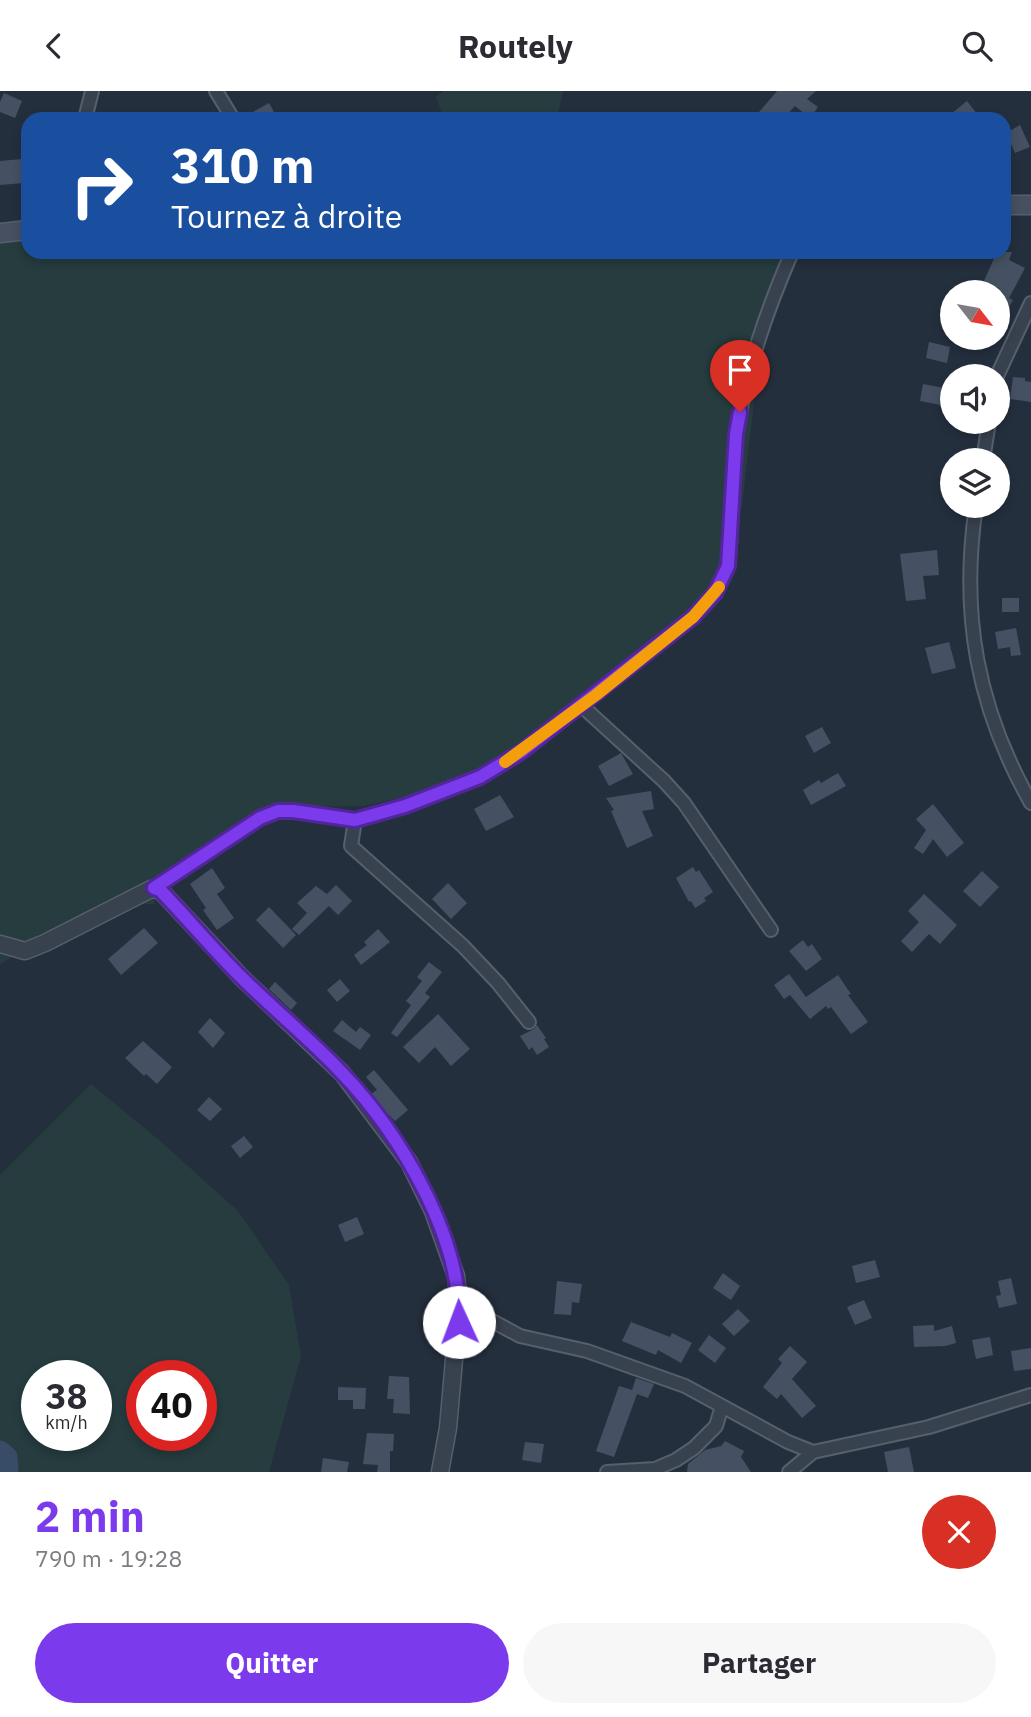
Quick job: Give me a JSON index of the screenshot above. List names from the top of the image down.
{
  "north": "bottom right",
  "page": {
    "header": "Routely",
    "turn": ["310 m", "Tournez à droite"],
    "speed": "38 km/h",
    "limit": "40",
    "heading": ["2 min", "790 m · 19:28"],
    "buttons": ["Quitter", "Partager"]
  }
}
